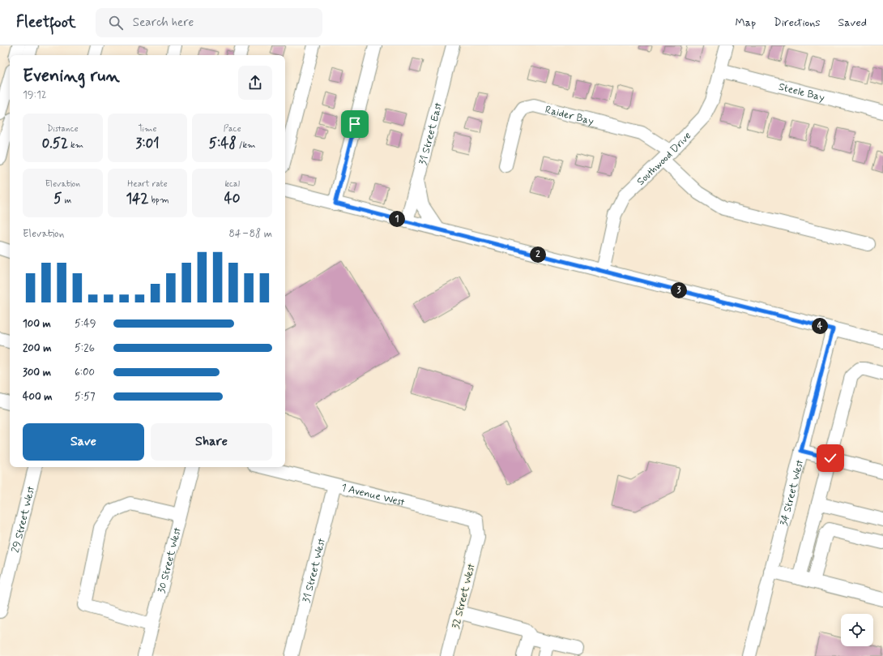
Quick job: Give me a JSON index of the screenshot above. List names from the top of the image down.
{
  "streets": {
    "street": [
      "Steele Bay",
      "Raider Bay",
      "31 Street East",
      "Southwood Drive",
      "34 Street West",
      "1 Avenue West",
      "29 Street West",
      "30 Street West",
      "31 Street West",
      "32 Street West"
    ]
  },
  "crossings": [
    ["Steele Bay", "Southwood Drive"],
    ["Raider Bay", "Southwood Drive"],
    ["1 Avenue West", "31 Street West"],
    ["1 Avenue West", "32 Street West"]
  ],
  "page": {
    "header": "Fleetfoot",
    "search": "Search here",
    "nav": ["Map", "Directions", "Saved"],
    "heading": ["Evening run", "19:12"],
    "stats": [
      ["Distance", "0.52 km"],
      ["Time", "3:01"],
      ["Pace", "5:48 /km"],
      ["Elevation", "5 m"],
      ["Heart rate", "142 bpm"],
      ["kcal", "40"]
    ],
    "pins": [
      "1",
      "2",
      "3",
      "4"
    ],
    "chart": ["Elevation", "84–88 m"],
    "list": [
      {
        "name": "100 m",
        "note": "5:49"
      },
      {
        "name": "200 m",
        "note": "5:26"
      },
      {
        "name": "300 m",
        "note": "6:00"
      },
      {
        "name": "400 m",
        "note": "5:57"
      }
    ],
    "buttons": ["Save", "Share"]
  }
}
